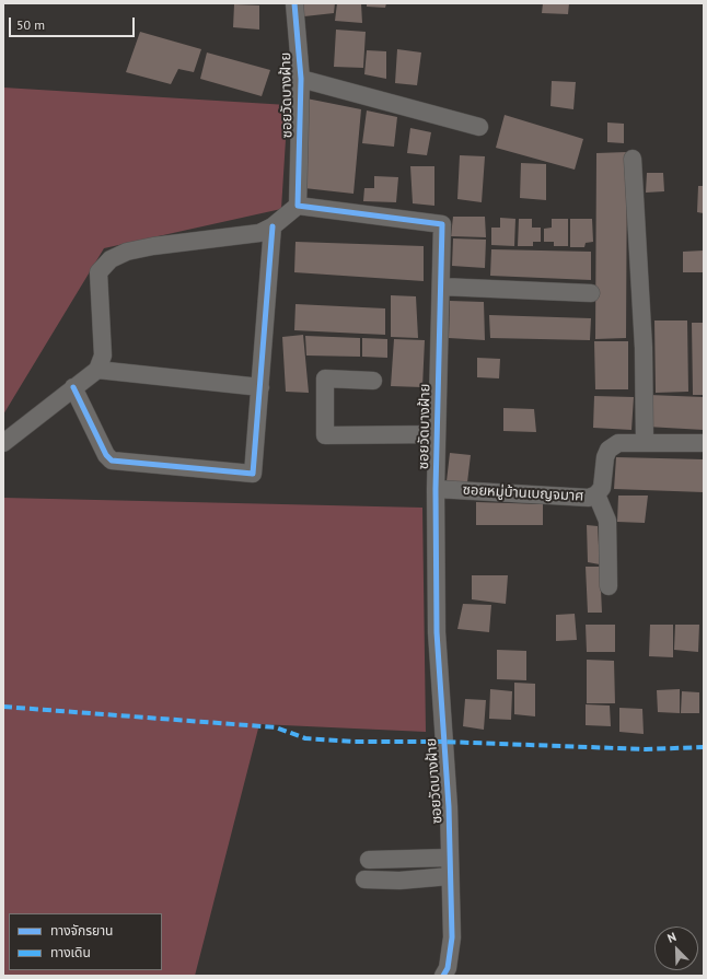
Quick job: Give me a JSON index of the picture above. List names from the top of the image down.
{
  "streets": {
    "street": ["ซอยวัดบางฝ้าย", "ซอยหมู่บ้านเบญจมาศ"]
  },
  "crossings": [
    ["ซอยวัดบางฝ้าย", "ซอยหมู่บ้านเบญจมาศ"]
  ],
  "legend": ["ทางจักรยาน", "ทางเดิน"],
  "scale_bar": "50 m",
  "north": "top left"
}
